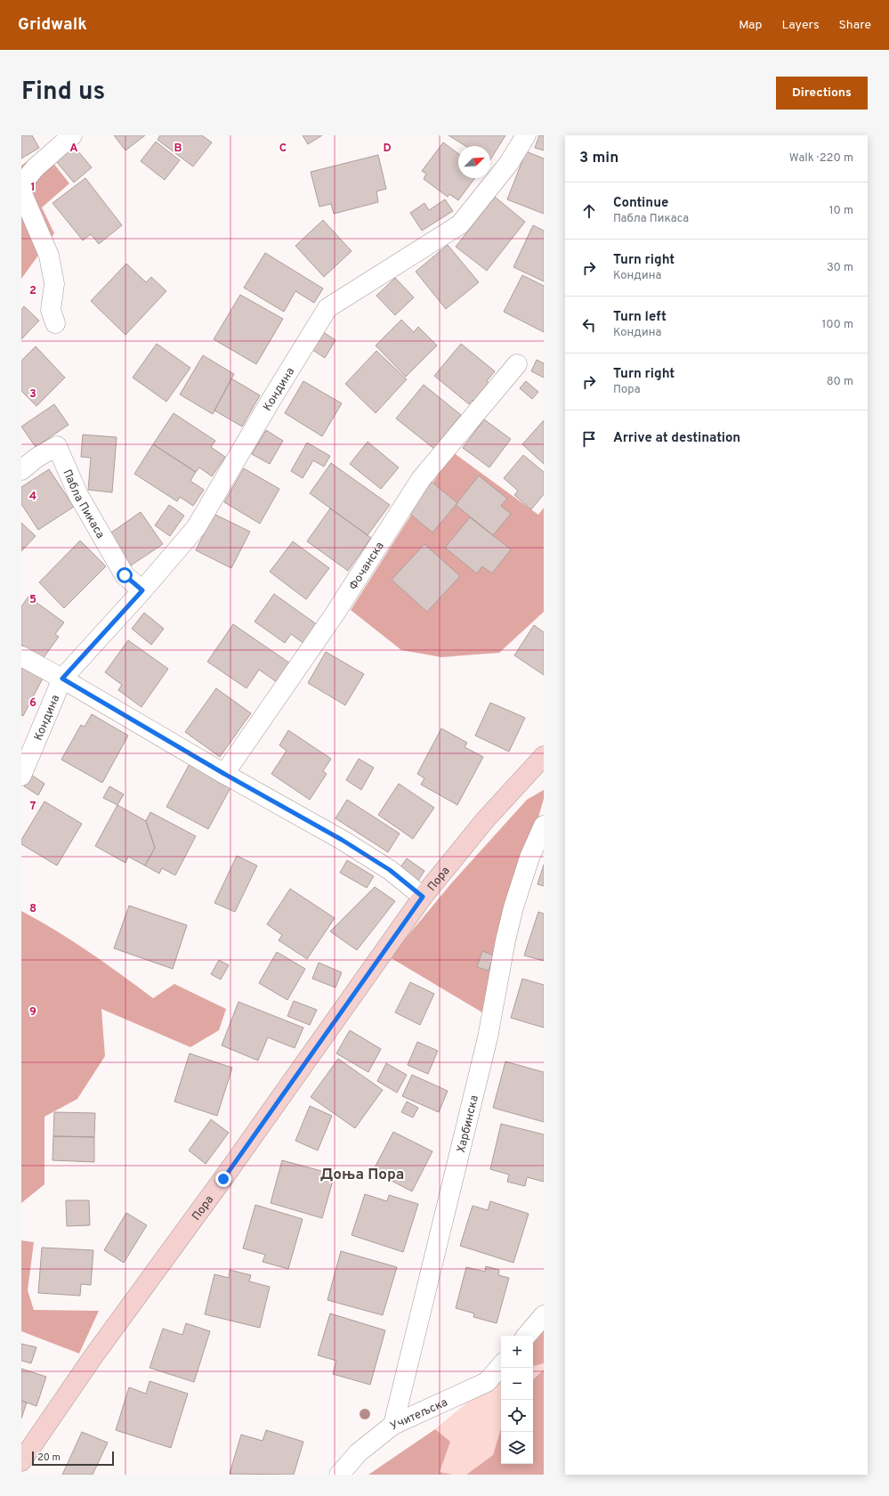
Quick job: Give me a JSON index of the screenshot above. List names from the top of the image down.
{
  "streets": {
    "street": [
      "Кондина",
      "Пабла Пикаса",
      "Фочанска",
      "Пора",
      "Харбинска",
      "Учитељска"
    ]
  },
  "crossings": [
    ["Кондина", "Пабла Пикаса"],
    ["Кондина", "Фочанска"],
    ["Кондина", "Пора"],
    ["Харбинска", "Учитељска"]
  ],
  "districts": ["Доња Пора"],
  "scale_bar": "20 m",
  "north": "top right",
  "page": {
    "header": "Gridwalk",
    "nav": ["Map", "Layers", "Share"],
    "title": "Find us",
    "buttons": "Directions",
    "heading": ["3 min", "Walk · 220 m"],
    "list": [
      ["Continue", "Пабла Пикаса", "10 m"],
      ["Turn right", "Кондина", "30 m"],
      ["Turn left", "Кондина", "100 m"],
      ["Turn right", "Пора", "80 m"],
      "Arrive at destination"
    ],
    "map_buttons": ["+", "−"],
    "scale": "20 m"
  },
  "grid": {
    "columns": [
      "A",
      "B",
      "C",
      "D"
    ],
    "rows": [
      "1",
      "2",
      "3",
      "4",
      "5",
      "6",
      "7",
      "8",
      "9"
    ]
  }
}
